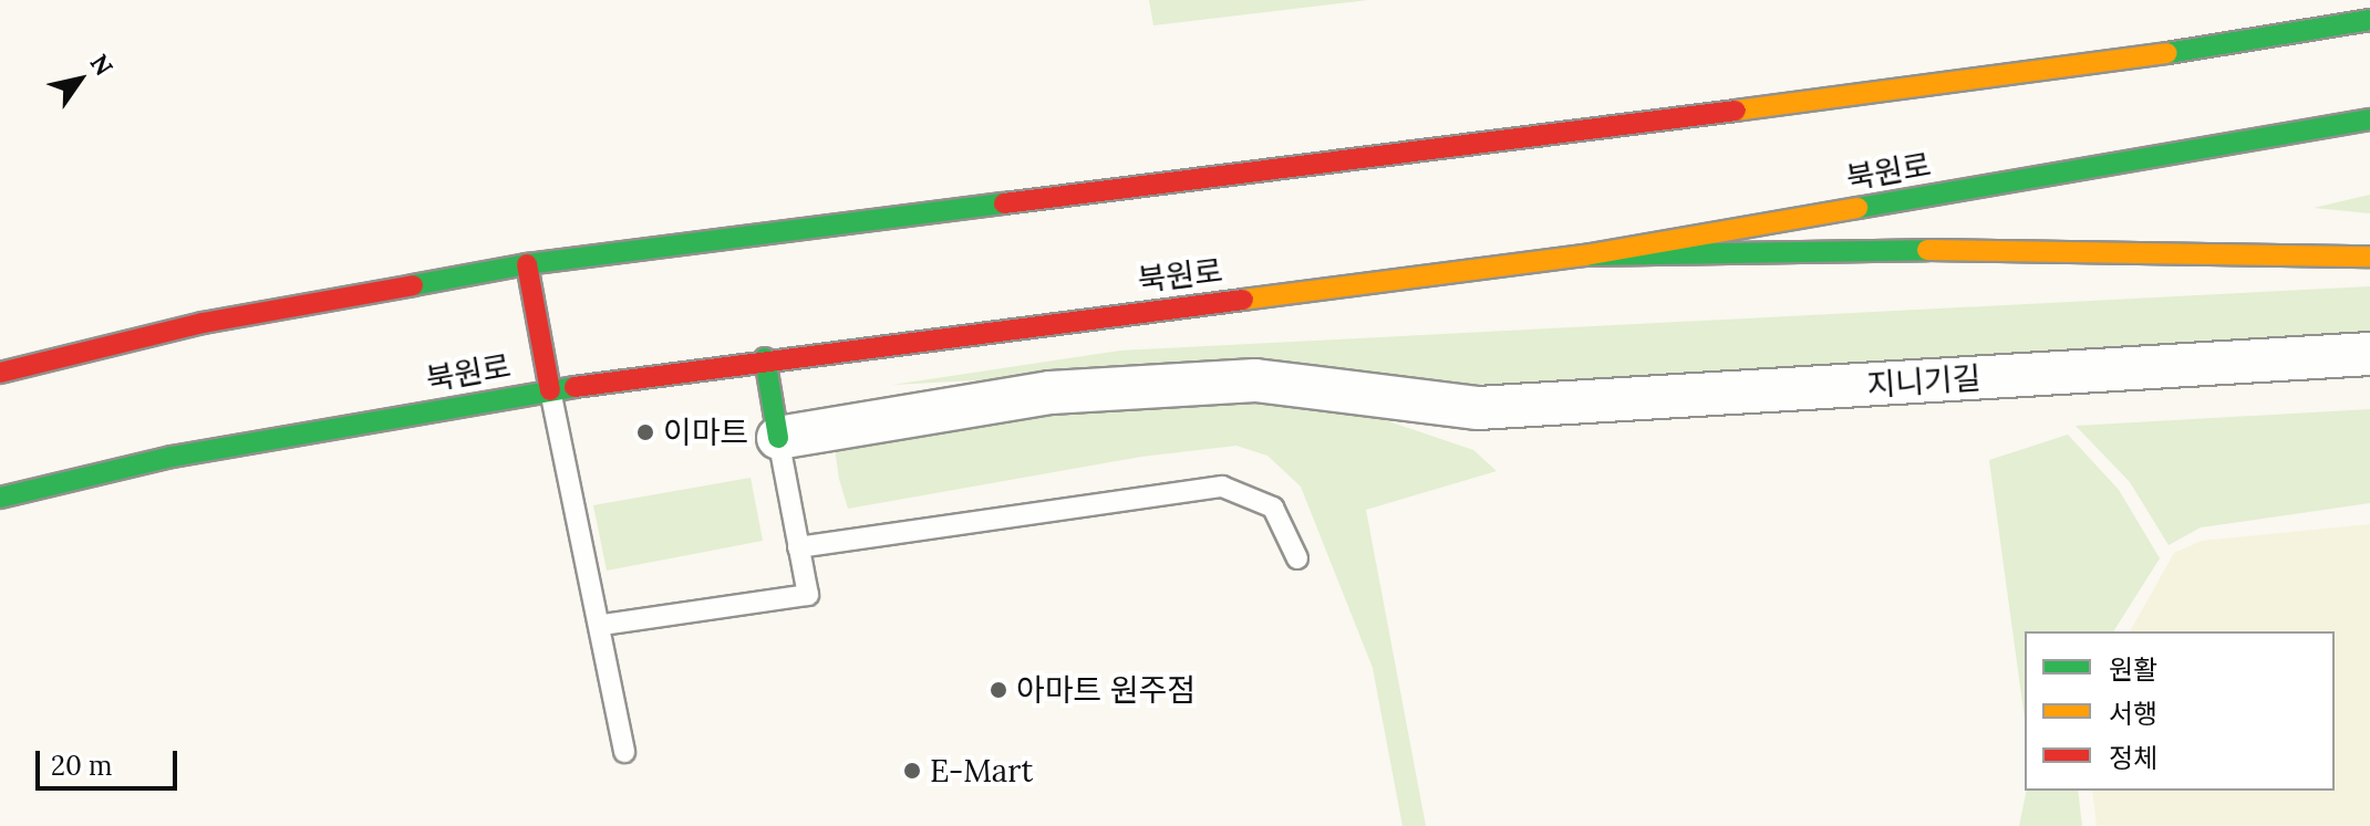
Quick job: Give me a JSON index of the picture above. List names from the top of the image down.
{
  "streets": {
    "main road": ["북원로"],
    "street": ["지니기길"]
  },
  "places": ["이마트", "아마트 원주점", "E-Mart"],
  "legend": ["원활", "서행", "정체"],
  "scale_bar": "20 m",
  "north": "top right"
}
